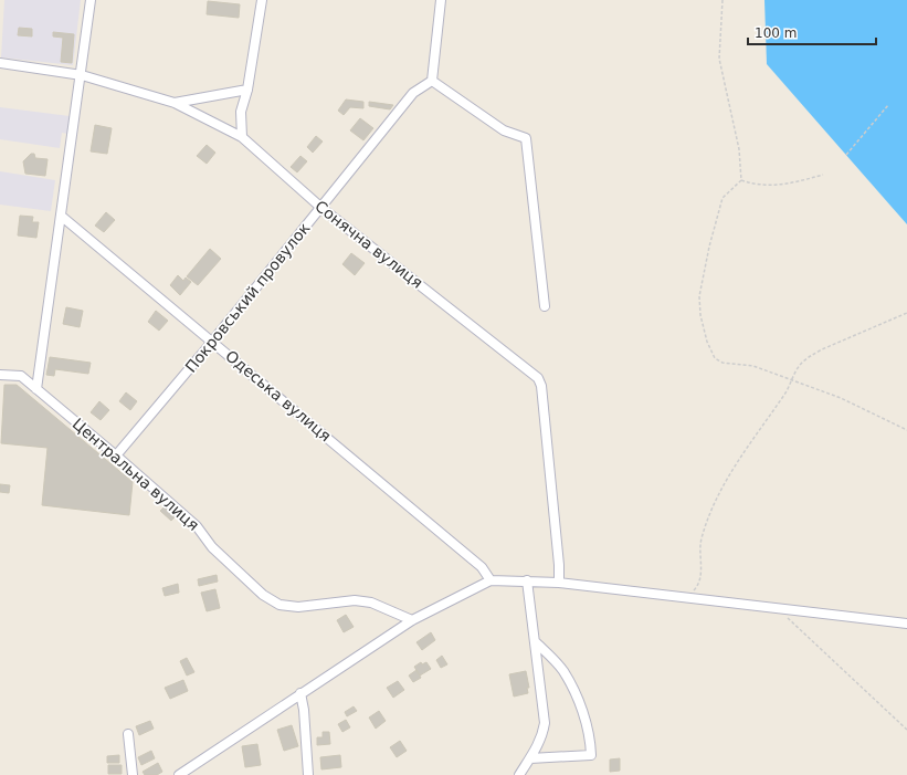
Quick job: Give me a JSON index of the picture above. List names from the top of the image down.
{
  "streets": {
    "street": [
      "Сонячна вулиця",
      "Покровський провулок",
      "Одеська вулиця",
      "Центральна вулиця"
    ]
  },
  "crossings": [
    ["Сонячна вулиця", "Покровський провулок"],
    ["Покровський провулок", "Одеська вулиця"],
    ["Покровський провулок", "Центральна вулиця"]
  ],
  "scale_bar": "100 m"
}
